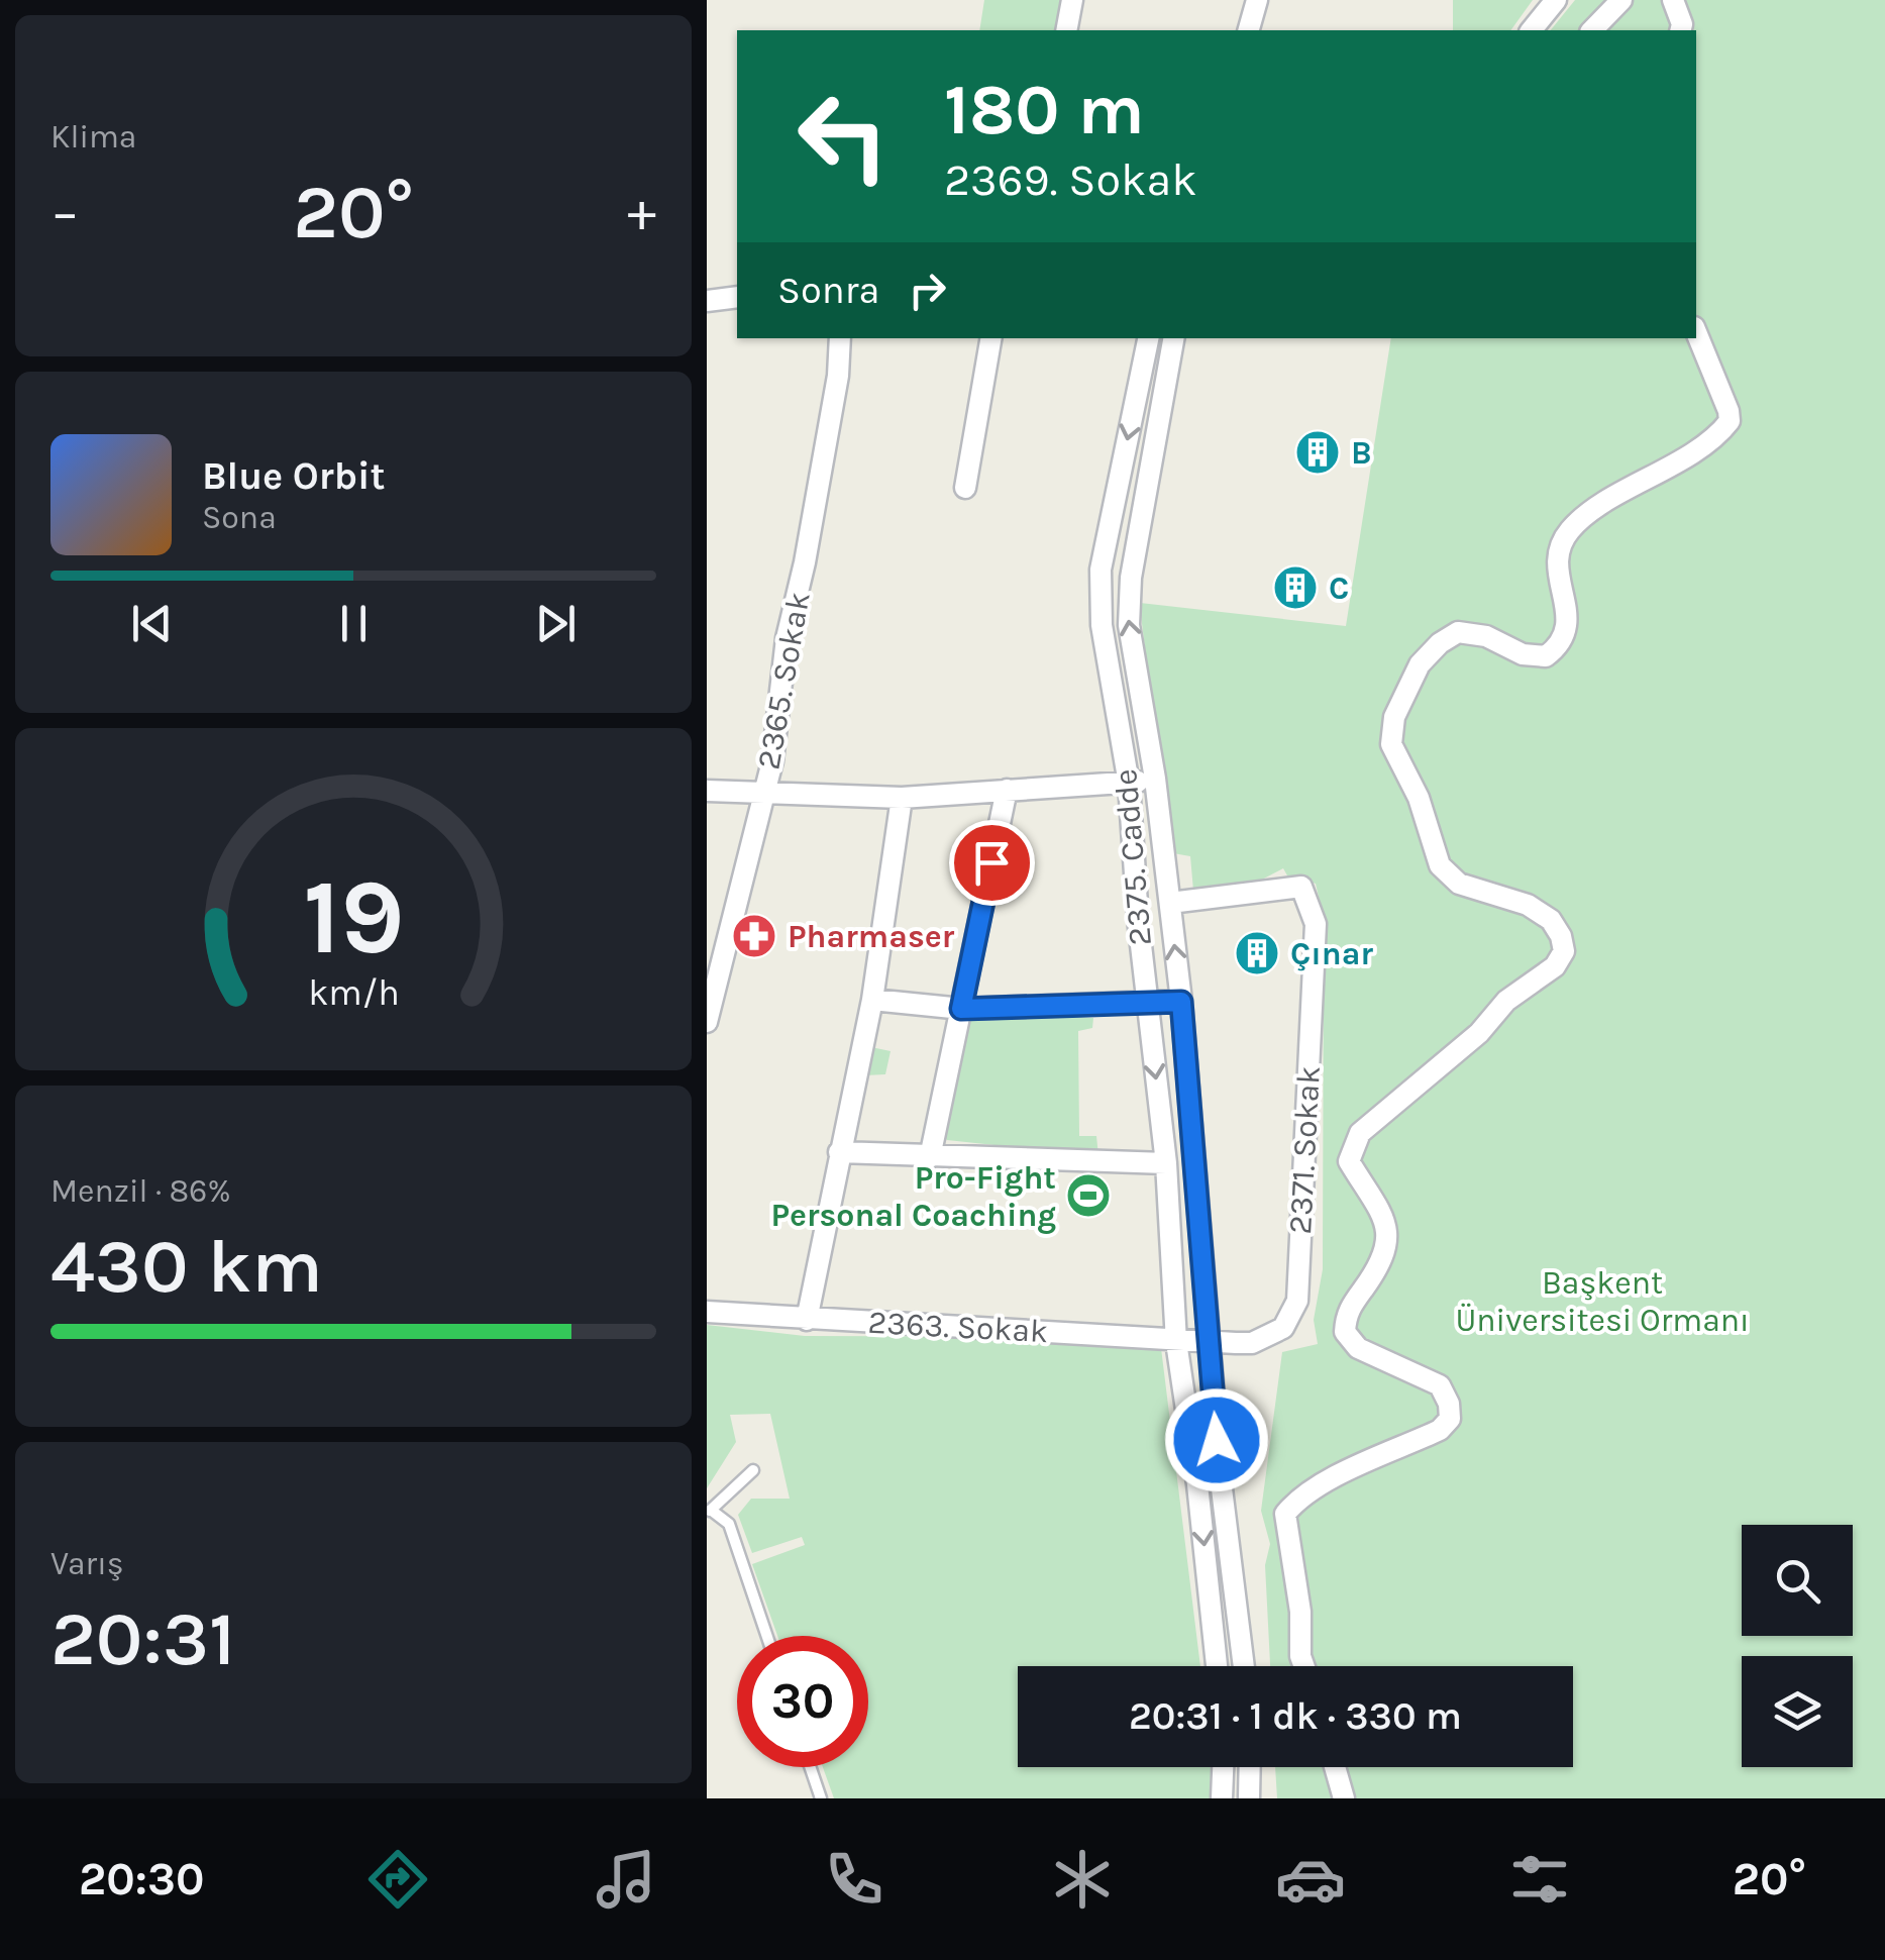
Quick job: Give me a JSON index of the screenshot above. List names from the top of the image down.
{
  "streets": {
    "street": [
      "2365. Sokak",
      "2375. Cadde",
      "2371. Sokak",
      "2363. Sokak"
    ]
  },
  "crossings": [
    ["2375. Cadde", "2371. Sokak"],
    ["2375. Cadde", "2363. Sokak"],
    ["2371. Sokak", "2363. Sokak"]
  ],
  "parks": ["Başkent Üniversitesi Ormanı"],
  "places": {
    "building": ["B", "C", "Çınar"],
    "pharmacy": ["Pharmaser"],
    "sports": ["Pro-Fight Personal Coaching"]
  },
  "page": {
    "tile": [
      "Klima",
      ["Menzil · 86%", "430 km"],
      ["Varış", "20:31"]
    ],
    "turn": ["180 m", "2369. Sokak"],
    "heat": ["−", "20°", "+"],
    "then": "Sonra",
    "song": ["Blue Orbit", "Sona"],
    "limit": "30",
    "trip": "20:31 · 1 dk · 330 m",
    "tabs": ["20:30", "20°"],
    "gauge": ["19", "km/h"]
  }
}
